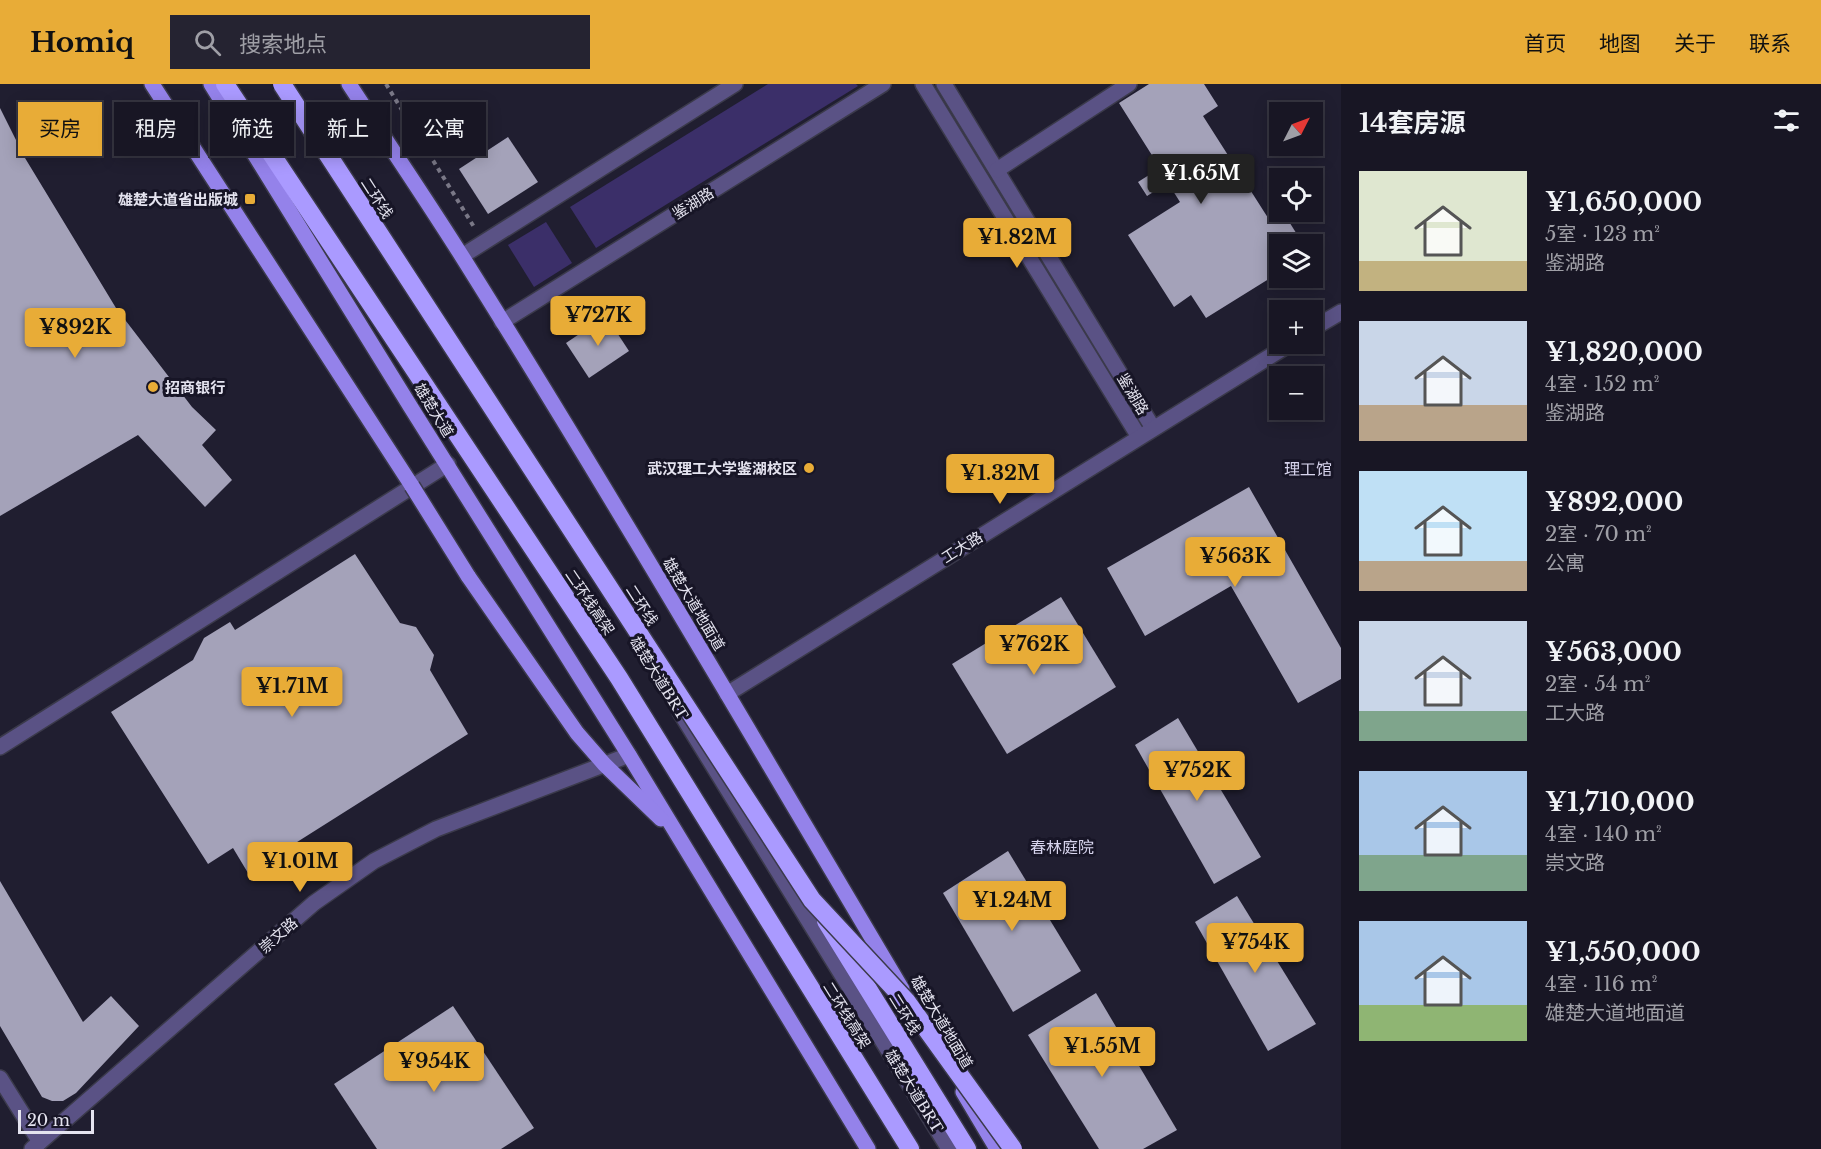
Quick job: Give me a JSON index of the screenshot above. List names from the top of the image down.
{
  "streets": {
    "highway": ["二环线", "二环线高架"],
    "main road": ["雄楚大道", "雄楚大道地面道"],
    "street": [
      "鉴湖路",
      "工大路",
      "雄楚大道BRT",
      "崇文路"
    ]
  },
  "crossings": [
    ["鉴湖路", "工大路"],
    ["鉴湖路", "雄楚大道地面道"],
    ["雄楚大道", "崇文路"],
    ["工大路", "雄楚大道地面道"]
  ],
  "districts": ["理工馆", "春林庭院"],
  "places": {
    "transit": ["雄楚大道省出版城"],
    "other": ["招商银行", "武汉理工大学鉴湖校区"]
  },
  "scale_bar": "20 m",
  "north": "top right",
  "page": {
    "header": "Homiq",
    "search": "搜索地点",
    "nav": [
      "首页",
      "地图",
      "关于",
      "联系"
    ],
    "heading": "14套房源",
    "map_buttons": ["+", "−"],
    "chip": [
      "买房",
      "租房",
      "筛选",
      "新上",
      "公寓"
    ],
    "price": [
      "¥1.65M",
      "¥1.82M",
      "¥727K",
      "¥892K",
      "¥1.32M",
      "¥563K",
      "¥762K",
      "¥1.71M",
      "¥752K",
      "¥1.01M",
      "¥1.24M",
      "¥754K",
      "¥1.55M",
      "¥954K"
    ],
    "list": [
      {
        "name": "¥1,650,000",
        "note": "5室 · 123 m² · 鉴湖路"
      },
      {
        "name": "¥1,820,000",
        "note": "4室 · 152 m² · 鉴湖路"
      },
      {
        "name": "¥892,000",
        "note": "2室 · 70 m² · 公寓"
      },
      {
        "name": "¥563,000",
        "note": "2室 · 54 m² · 工大路"
      },
      {
        "name": "¥1,710,000",
        "note": "4室 · 140 m² · 崇文路"
      },
      {
        "name": "¥1,550,000",
        "note": "4室 · 116 m² · 雄楚大道地面道"
      }
    ],
    "scale": "20 m"
  }
}
